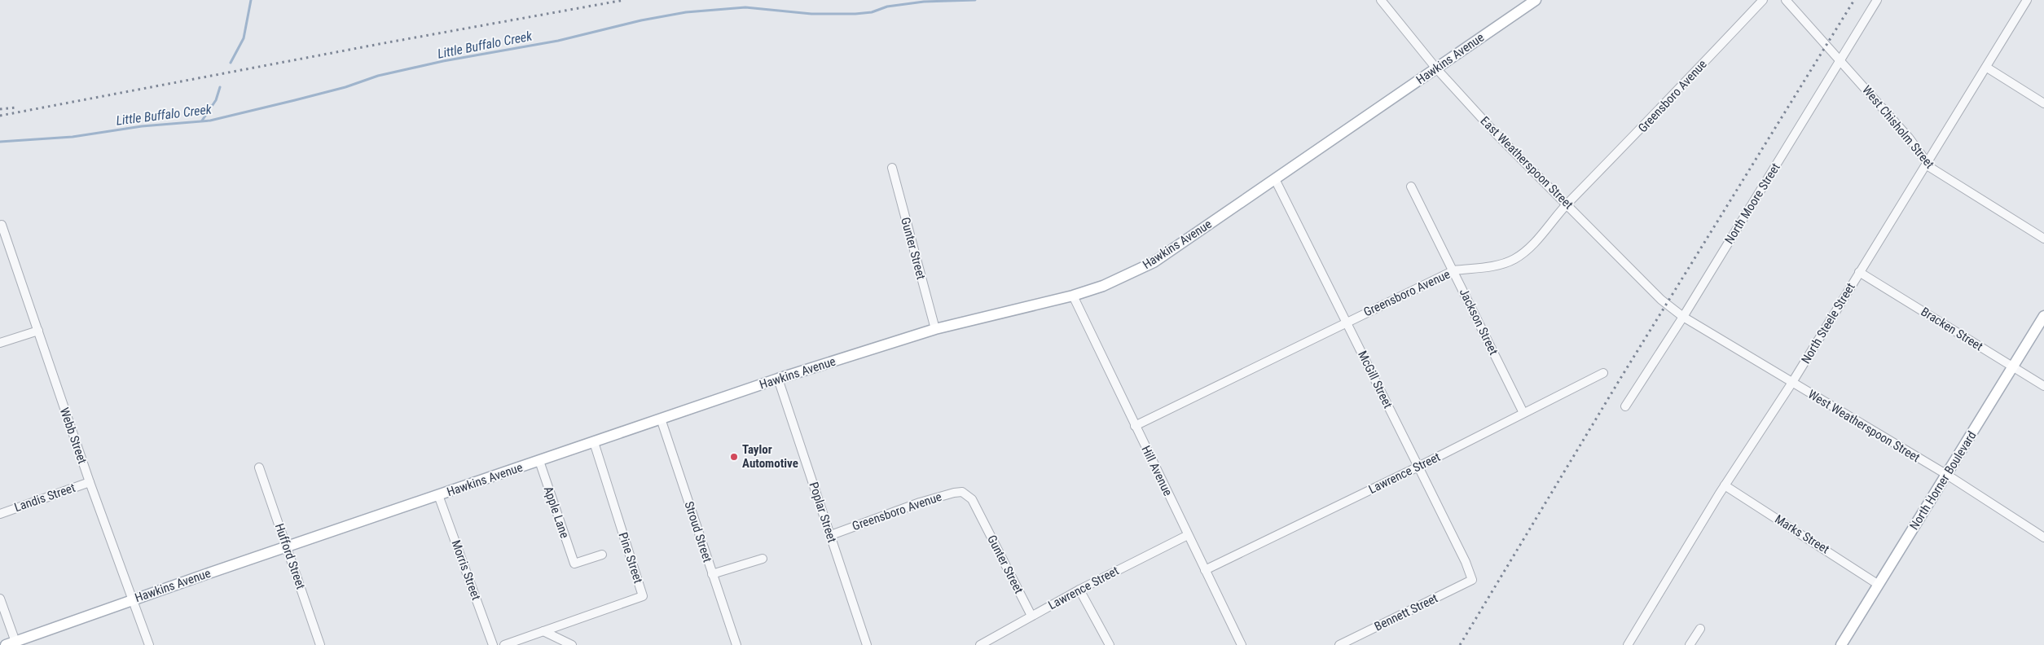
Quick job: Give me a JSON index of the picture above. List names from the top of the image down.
{
  "streets": {
    "main road": ["Hawkins Avenue", "North Horner Boulevard"],
    "street": [
      "Greensboro Avenue",
      "West Chisholm Street",
      "East Weatherspoon Street",
      "North Moore Street",
      "Gunter Street",
      "Jackson Street",
      "North Steele Street",
      "Bracken Street",
      "McGill Street",
      "West Weatherspoon Street",
      "Webb Street",
      "Hill Avenue",
      "Lawrence Street",
      "Landis Street",
      "Apple Lane",
      "Poplar Street",
      "Stroud Street",
      "Marks Street",
      "Hufford Street",
      "Pine Street",
      "Morris Street",
      "Bennett Street"
    ]
  },
  "crossings": [
    ["Hawkins Avenue", "East Weatherspoon Street"],
    ["Hawkins Avenue", "Gunter Street"],
    ["Hawkins Avenue", "McGill Street"],
    ["Hawkins Avenue", "Webb Street"],
    ["Hawkins Avenue", "Hill Avenue"],
    ["Hawkins Avenue", "Apple Lane"],
    ["Hawkins Avenue", "Poplar Street"],
    ["Hawkins Avenue", "Stroud Street"],
    ["Hawkins Avenue", "Hufford Street"],
    ["Hawkins Avenue", "Pine Street"],
    ["Hawkins Avenue", "Morris Street"],
    ["Greensboro Avenue", "East Weatherspoon Street"],
    ["Greensboro Avenue", "Gunter Street"],
    ["Greensboro Avenue", "Jackson Street"],
    ["Greensboro Avenue", "McGill Street"],
    ["Greensboro Avenue", "Hill Avenue"],
    ["Greensboro Avenue", "Poplar Street"],
    ["West Chisholm Street", "North Moore Street"],
    ["West Chisholm Street", "North Steele Street"],
    ["East Weatherspoon Street", "North Moore Street"],
    ["East Weatherspoon Street", "West Weatherspoon Street"],
    ["North Moore Street", "West Weatherspoon Street"],
    ["Gunter Street", "Lawrence Street"],
    ["Jackson Street", "Lawrence Street"],
    ["North Steele Street", "Bracken Street"],
    ["North Steele Street", "West Weatherspoon Street"],
    ["North Steele Street", "Marks Street"],
    ["Bracken Street", "North Horner Boulevard"],
    ["McGill Street", "Lawrence Street"],
    ["McGill Street", "Bennett Street"],
    ["West Weatherspoon Street", "North Horner Boulevard"],
    ["Webb Street", "Landis Street"],
    ["Hill Avenue", "Lawrence Street"],
    ["North Horner Boulevard", "Marks Street"]
  ],
  "water": ["Little Buffalo Creek"],
  "places": ["Taylor Automotive"]
}
